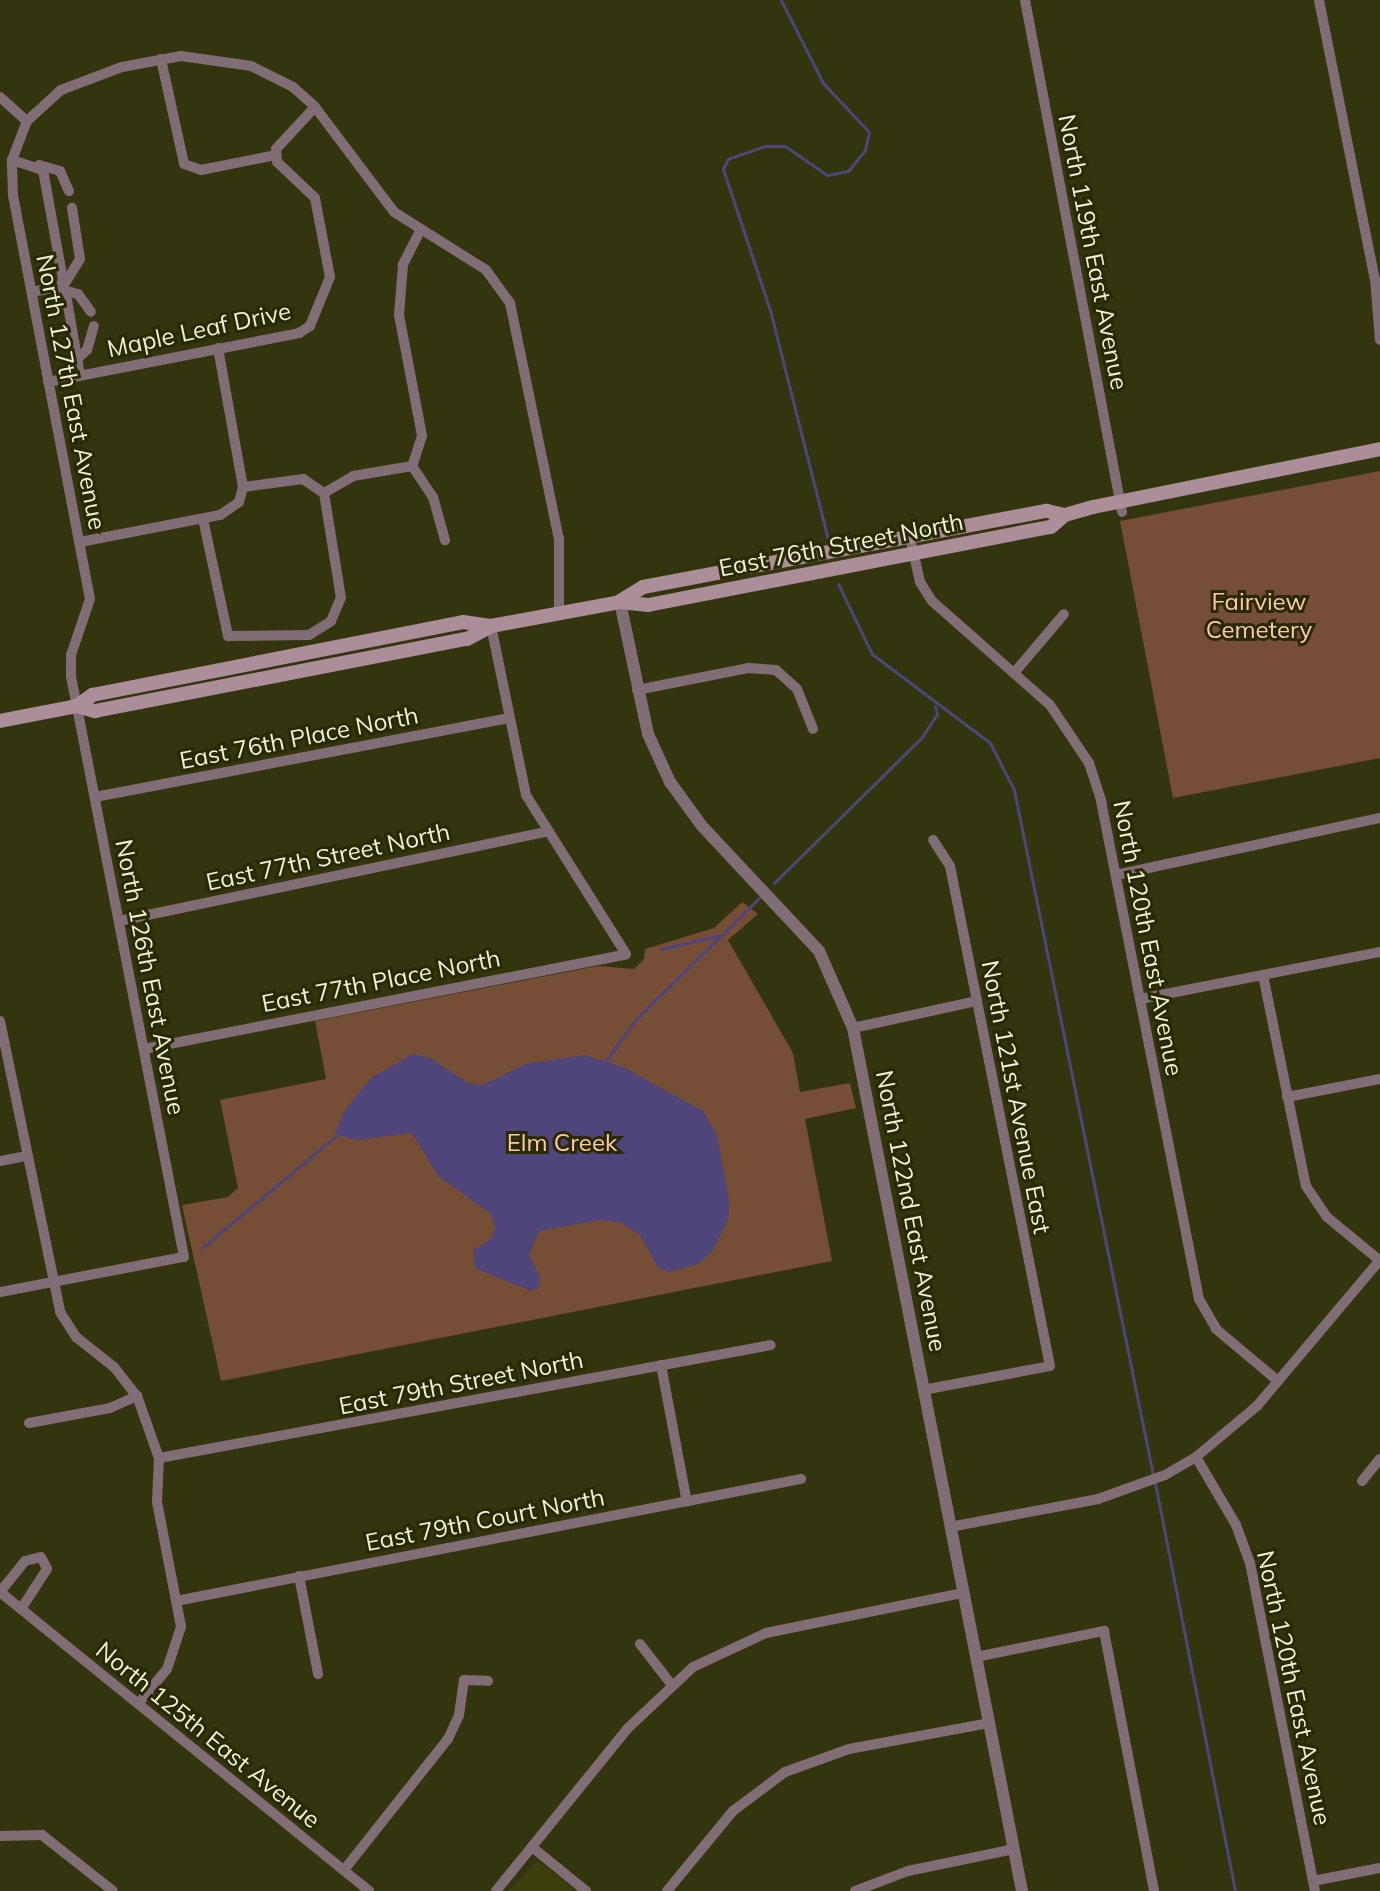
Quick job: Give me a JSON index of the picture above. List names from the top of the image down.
{
  "streets": {
    "main road": ["East 76th Street North"],
    "street": [
      "North 119th East Avenue",
      "Maple Leaf Drive",
      "North 127th East Avenue",
      "East 76th Place North",
      "East 77th Street North",
      "North 120th East Avenue",
      "North 126th East Avenue",
      "East 77th Place North",
      "North 121st Avenue East",
      "North 122nd East Avenue",
      "East 79th Street North",
      "East 79th Court North",
      "North 125th East Avenue"
    ]
  },
  "crossings": [
    ["North 119th East Avenue", "East 76th Street North"],
    ["Maple Leaf Drive", "North 127th East Avenue"],
    ["North 127th East Avenue", "East 76th Street North"],
    ["North 127th East Avenue", "North 126th East Avenue"],
    ["East 76th Street North", "North 120th East Avenue"],
    ["East 76th Street North", "North 126th East Avenue"],
    ["East 76th Street North", "North 122nd East Avenue"],
    ["East 76th Place North", "North 126th East Avenue"],
    ["East 77th Street North", "North 126th East Avenue"],
    ["East 77th Street North", "East 77th Place North"],
    ["North 126th East Avenue", "East 77th Place North"],
    ["North 121st Avenue East", "North 122nd East Avenue"]
  ],
  "parks": ["Fairview Cemetery", "Elm Creek"]
}
